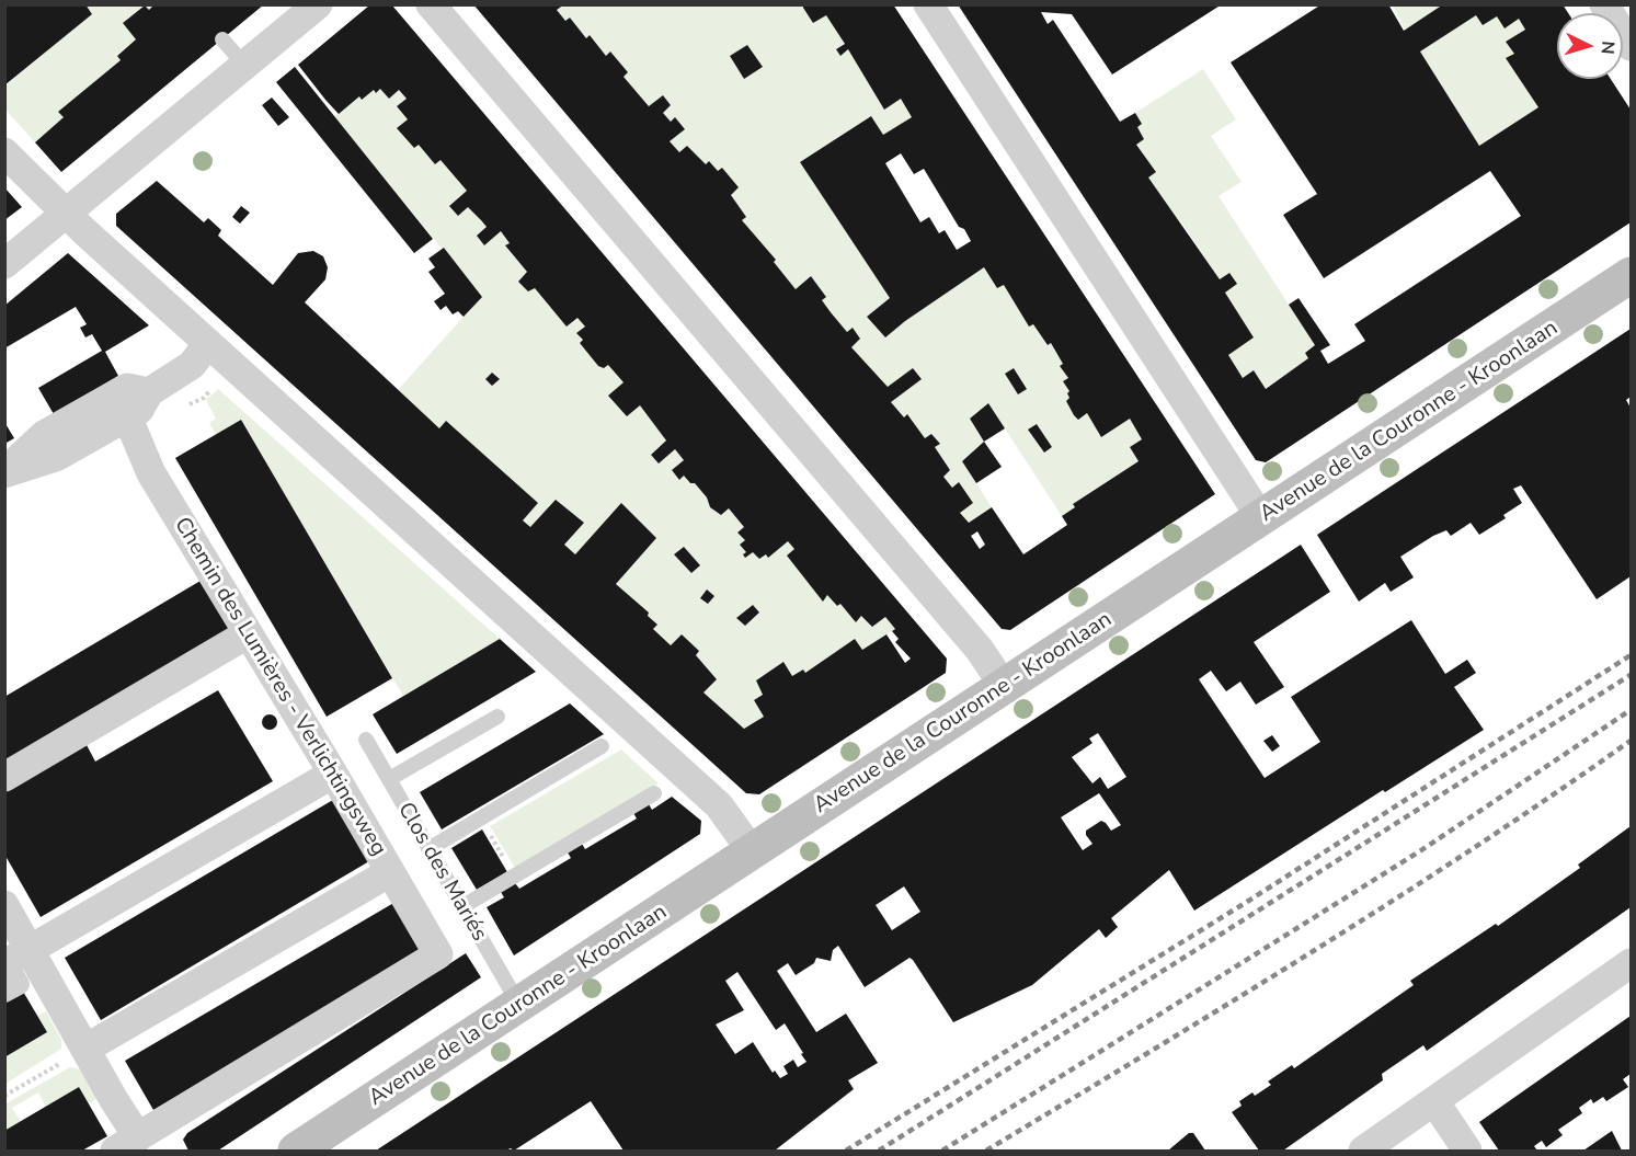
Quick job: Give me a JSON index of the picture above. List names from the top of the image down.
{
  "streets": {
    "main road": ["Avenue de la Couronne - Kroonlaan"],
    "street": ["Chemin des Lumières - Verlichtingsweg"],
    "lane": ["Clos des Mariés"]
  },
  "crossings": [
    ["Avenue de la Couronne - Kroonlaan", "Clos des Mariés"]
  ],
  "north": "right"
}
